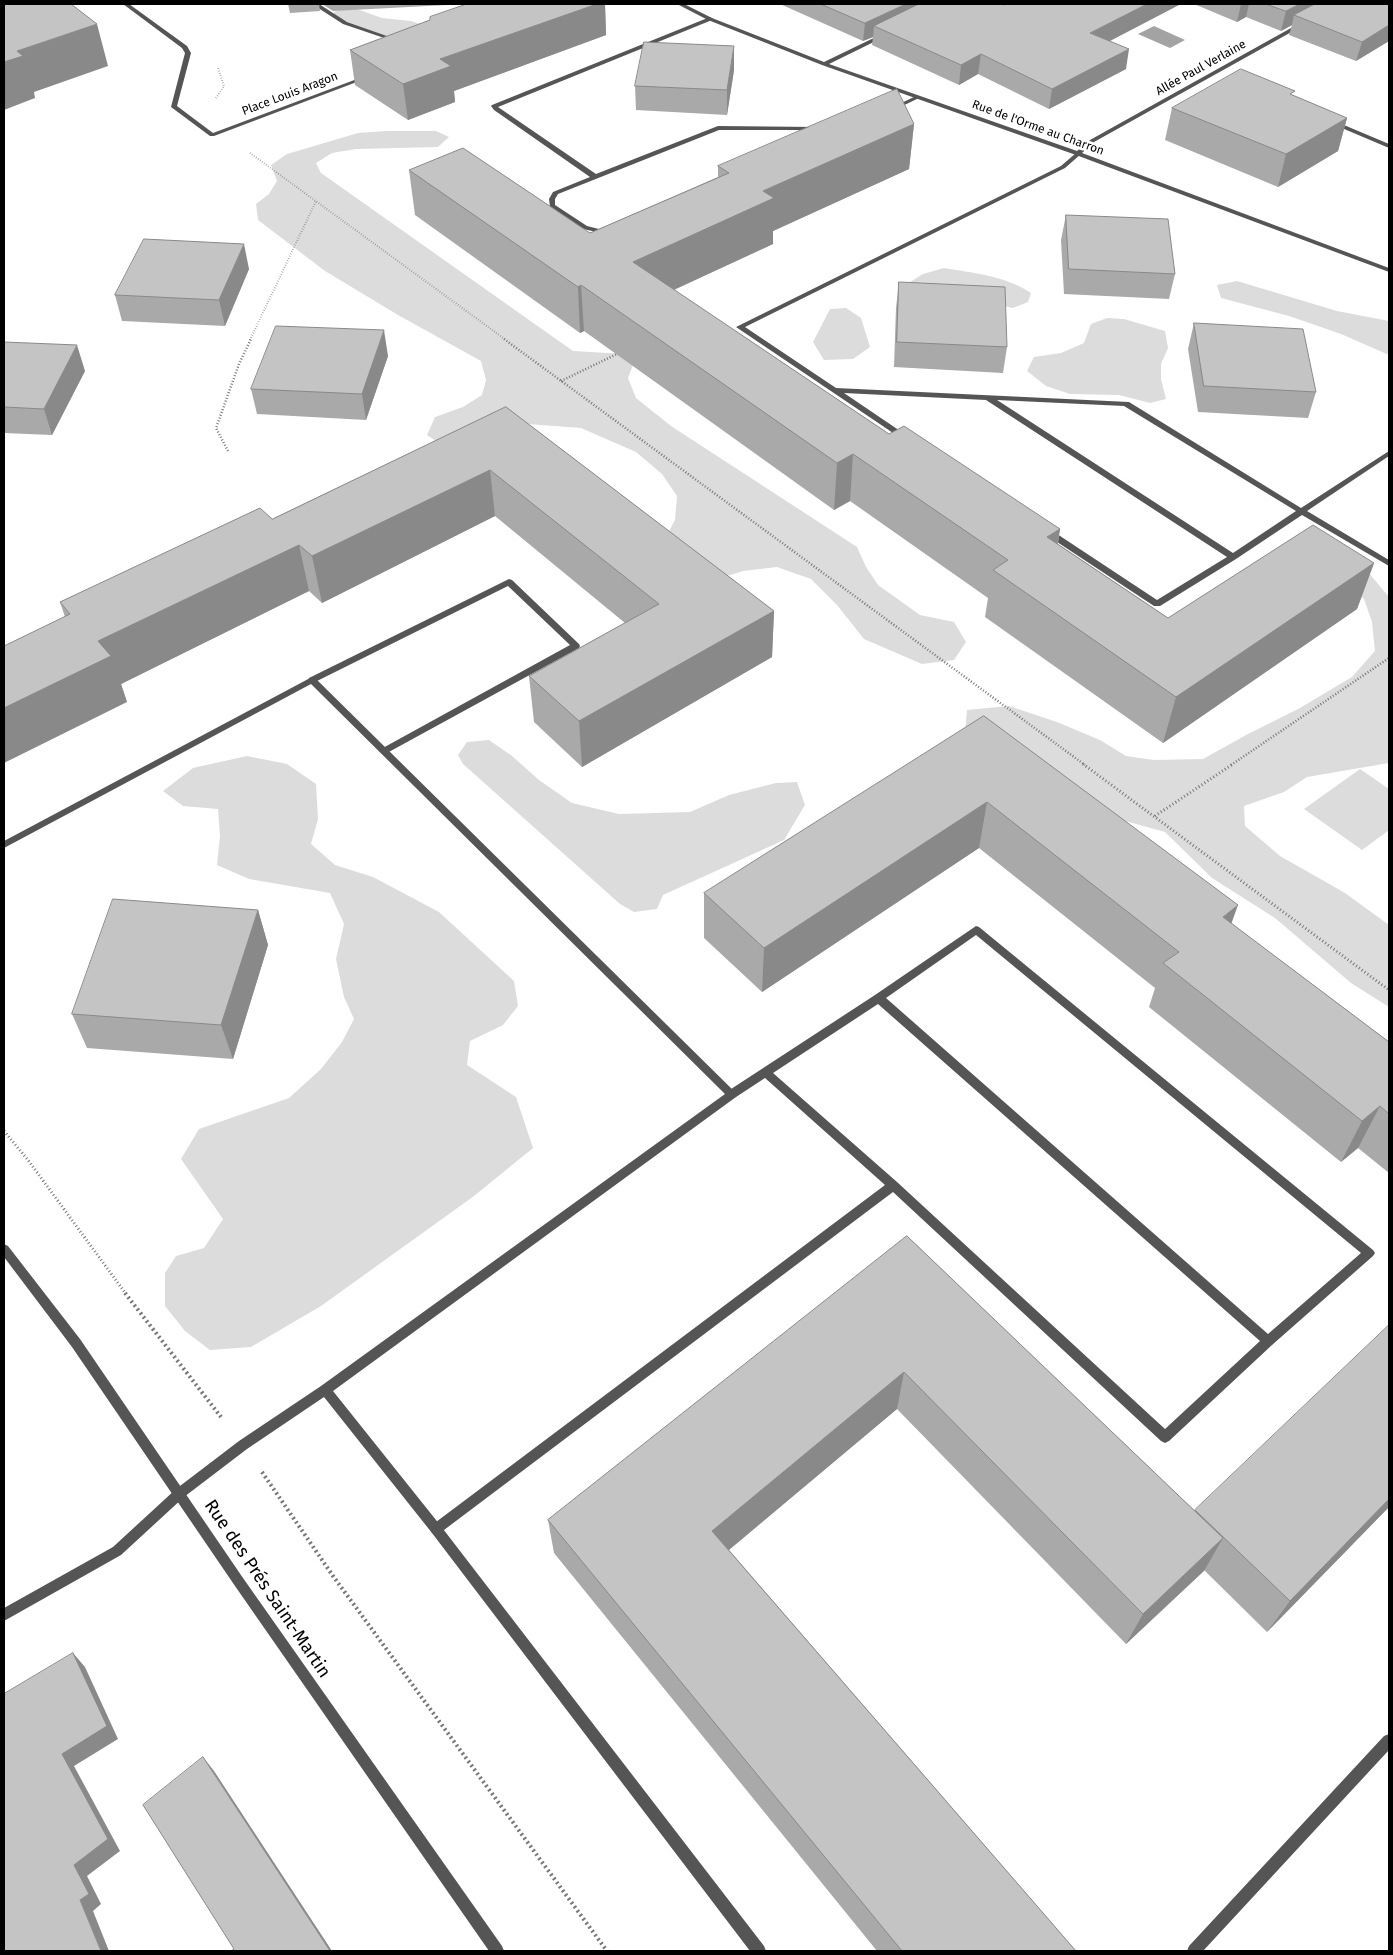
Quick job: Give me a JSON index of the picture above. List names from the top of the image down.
{
  "streets": {
    "street": [
      "Allée Paul Verlaine",
      "Place Louis Aragon",
      "Rue de l'Orme au Charron",
      "Rue des Prés Saint-Martin"
    ]
  },
  "crossings": [
    ["Allée Paul Verlaine", "Rue de l'Orme au Charron"]
  ]
}
